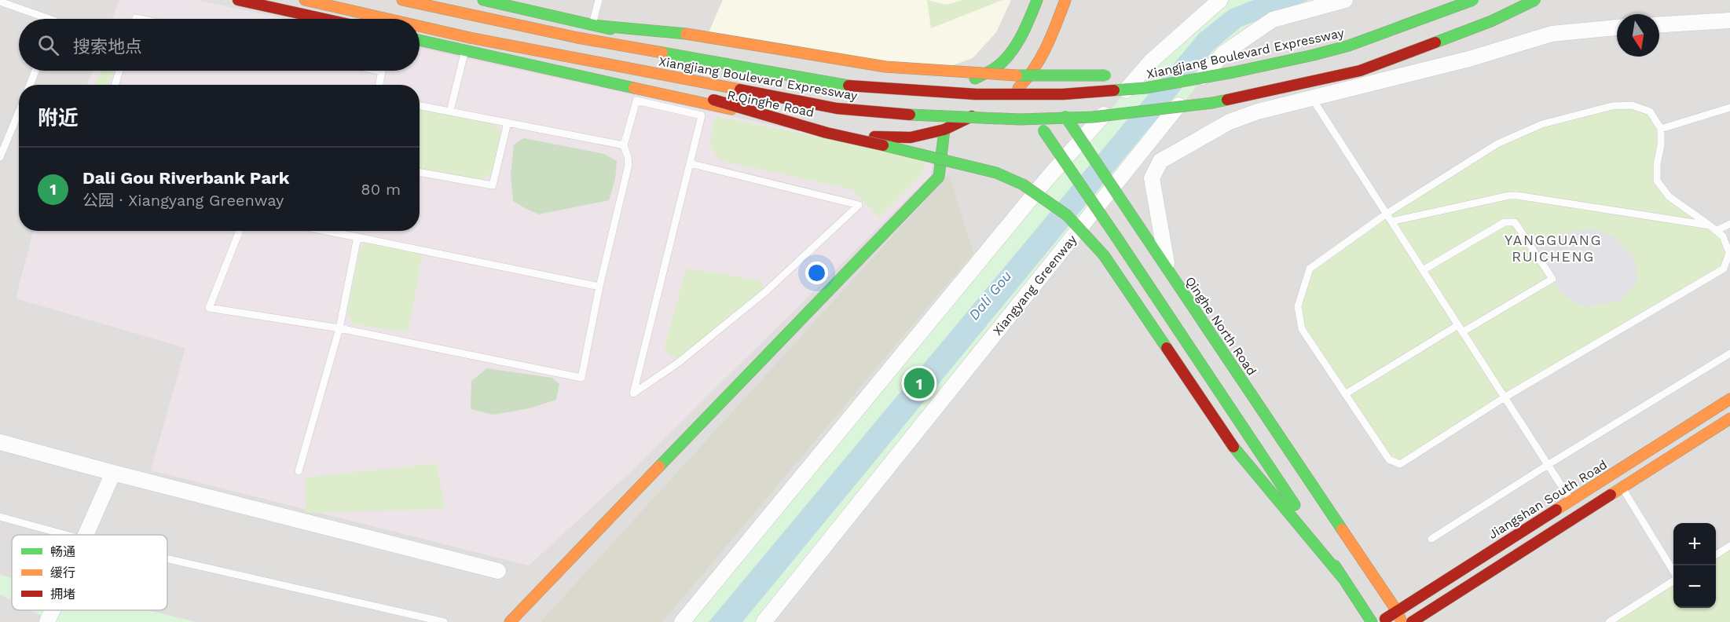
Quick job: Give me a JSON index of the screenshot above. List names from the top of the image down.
{
  "streets": {
    "main road": [
      "Xiangjiang Boulevard Expressway",
      "R.Qinghe Road",
      "Qinghe North Road",
      "Jiangshan South Road"
    ],
    "street": ["Xiangyang Greenway"]
  },
  "crossings": [
    ["R.Qinghe Road", "Qinghe North Road"],
    ["Qinghe North Road", "Jiangshan South Road"]
  ],
  "districts": ["YANGGUANG RUICHENG"],
  "water": ["Dali Gou"],
  "legend": ["畅通", "缓行", "拥堵"],
  "north": "bottom",
  "page": {
    "search": "搜索地点",
    "heading": "附近",
    "list": [
      {
        "mark": "1",
        "name": "Dali Gou Riverbank Park",
        "note": "公园 · Xiangyang Greenway",
        "value": "80 m"
      }
    ],
    "pins": "1",
    "map_buttons": ["+", "−"]
  }
}
